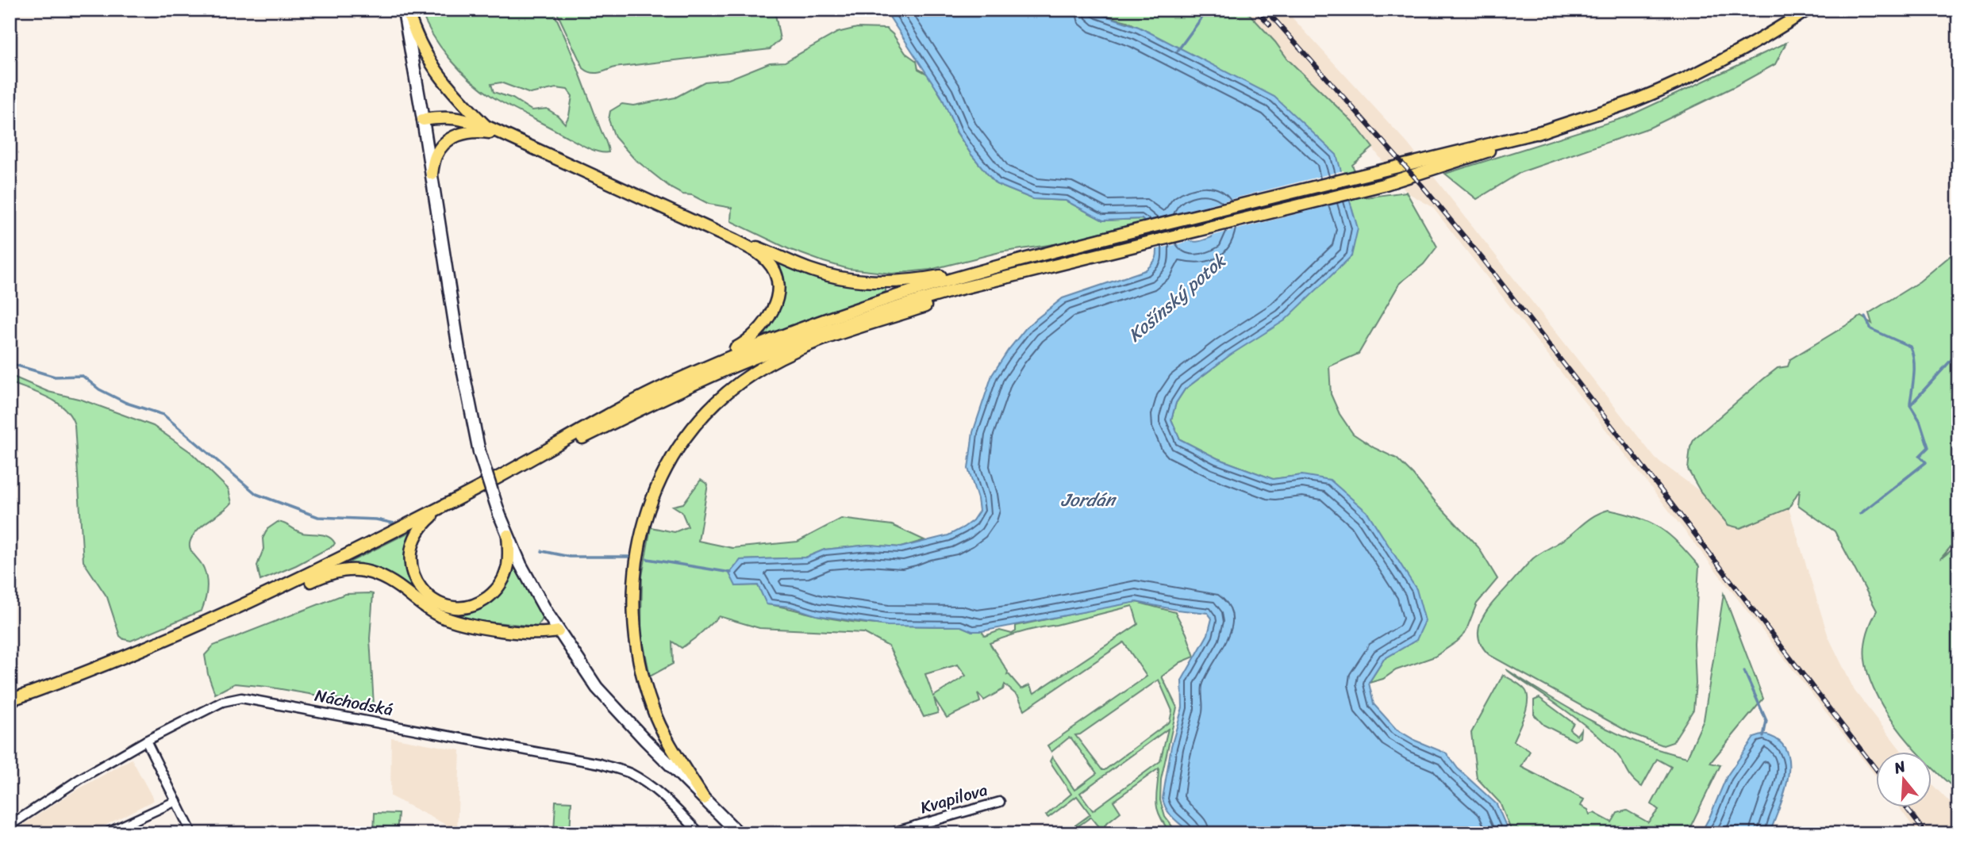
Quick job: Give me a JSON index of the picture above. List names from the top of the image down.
{
  "streets": {
    "street": ["Náchodská", "Kvapilova"]
  },
  "water": ["Košínský potok", "Jordán"],
  "north": "top"
}
